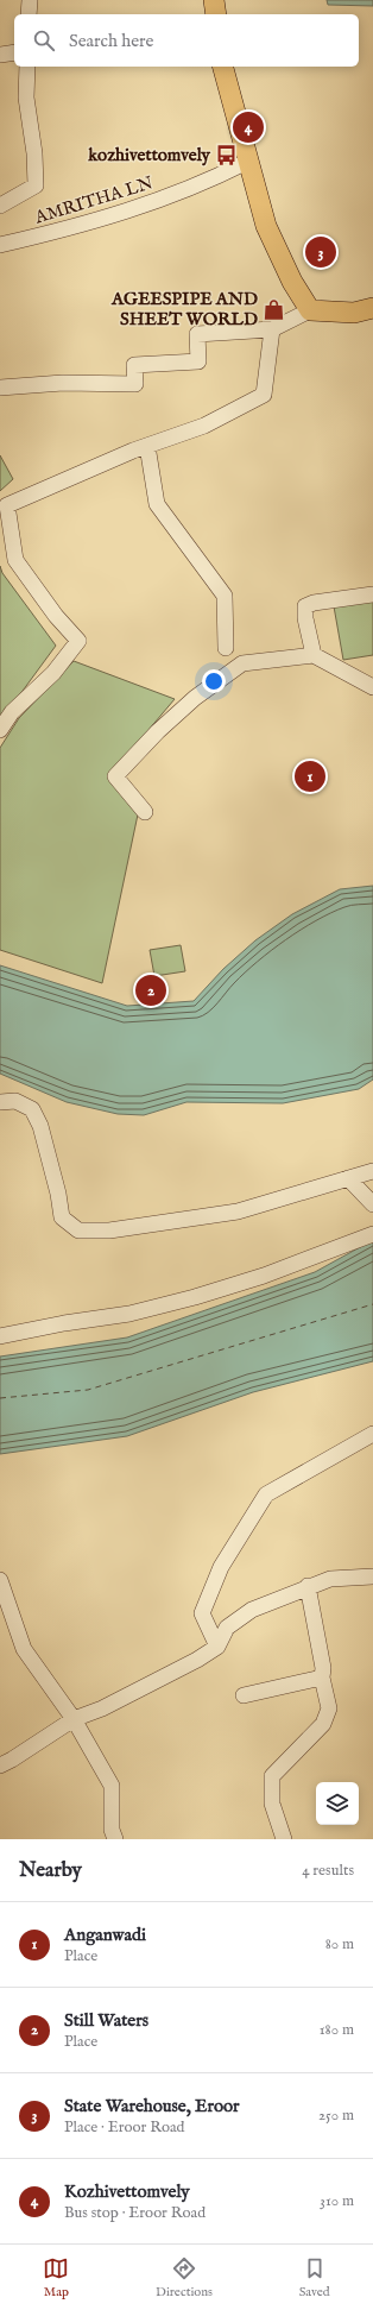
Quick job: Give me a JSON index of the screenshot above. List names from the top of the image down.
{
  "streets": {
    "street": ["AMRITHA LN"]
  },
  "places": {
    "bus stop": ["kozhivettomvely"],
    "shop": ["AGEESPIPE AND SHEET WORLD"]
  },
  "page": {
    "search": "Search here",
    "pins": [
      "4",
      "3",
      "1",
      "2"
    ],
    "heading": ["Nearby", "4 results"],
    "list": [
      {
        "mark": "1",
        "name": "Anganwadi",
        "note": "Place",
        "value": "80 m"
      },
      {
        "mark": "2",
        "name": "Still Waters",
        "note": "Place",
        "value": "180 m"
      },
      {
        "mark": "3",
        "name": "State Warehouse, Eroor",
        "note": "Place · Eroor Road",
        "value": "250 m"
      },
      {
        "mark": "4",
        "name": "Kozhivettomvely",
        "note": "Bus stop · Eroor Road",
        "value": "310 m"
      }
    ],
    "nav": ["Map", "Directions", "Saved"]
  }
}
